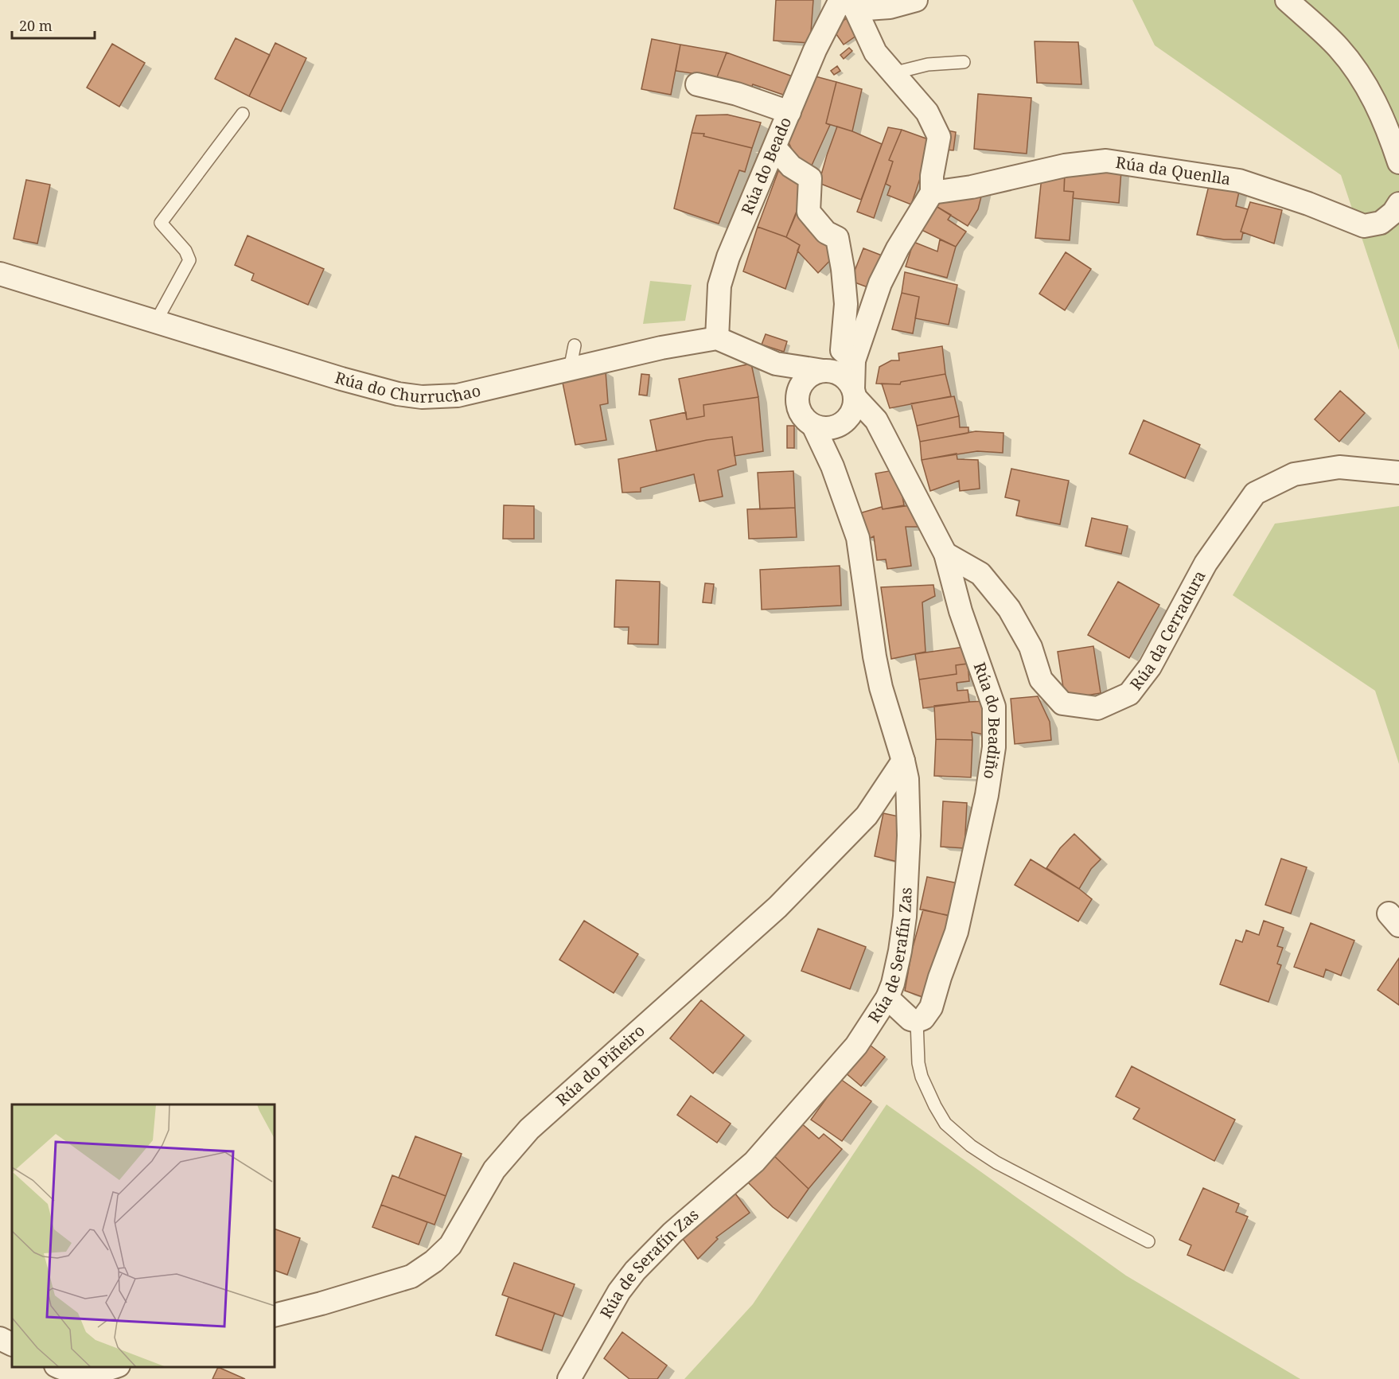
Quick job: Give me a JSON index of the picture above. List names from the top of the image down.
{
  "streets": {
    "street": [
      "Rúa do Beado",
      "Rúa da Quenlla",
      "Rúa do Churruchao",
      "Rúa da Cerradura",
      "Rúa do Beadiño",
      "Rúa de Serafín Zas",
      "Rúa do Piñeiro"
    ]
  },
  "crossings": [
    ["Rúa do Beado", "Rúa do Churruchao"],
    ["Rúa da Cerradura", "Rúa do Beadiño"],
    ["Rúa do Beadiño", "Rúa de Serafín Zas"],
    ["Rúa de Serafín Zas", "Rúa do Piñeiro"]
  ],
  "scale_bar": "20 m"
}
